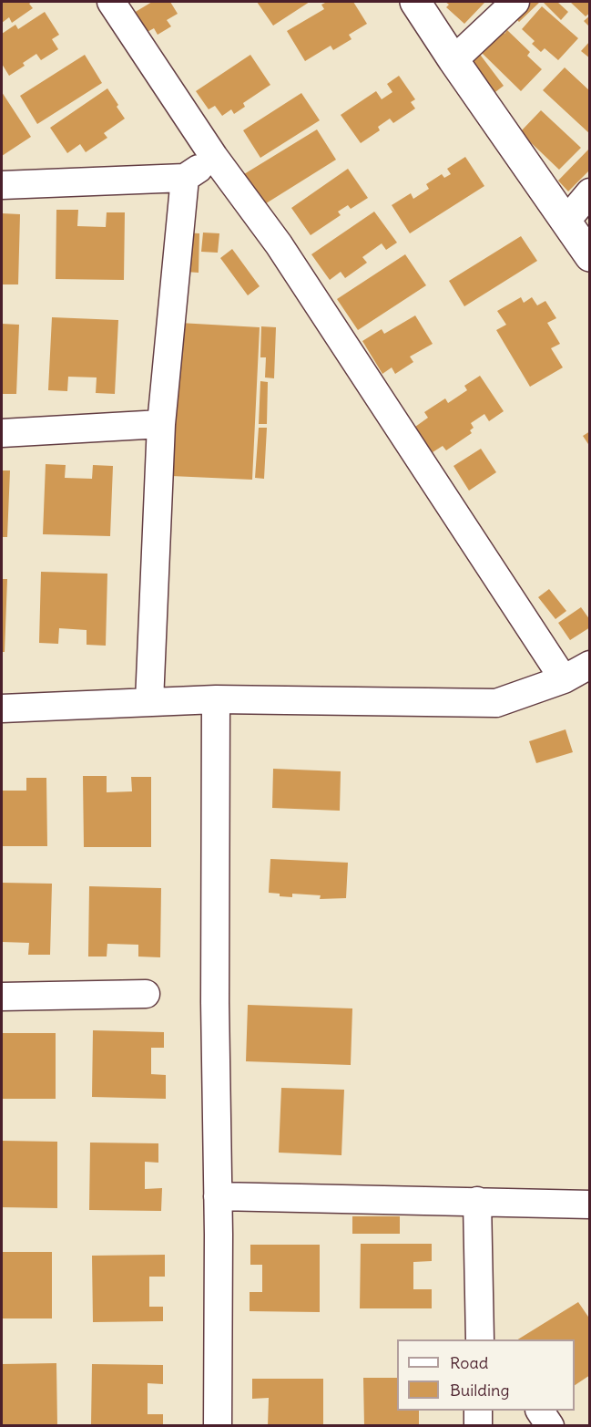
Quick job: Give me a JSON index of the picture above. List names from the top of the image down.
{
  "legend": ["Road", "Building"]
}
